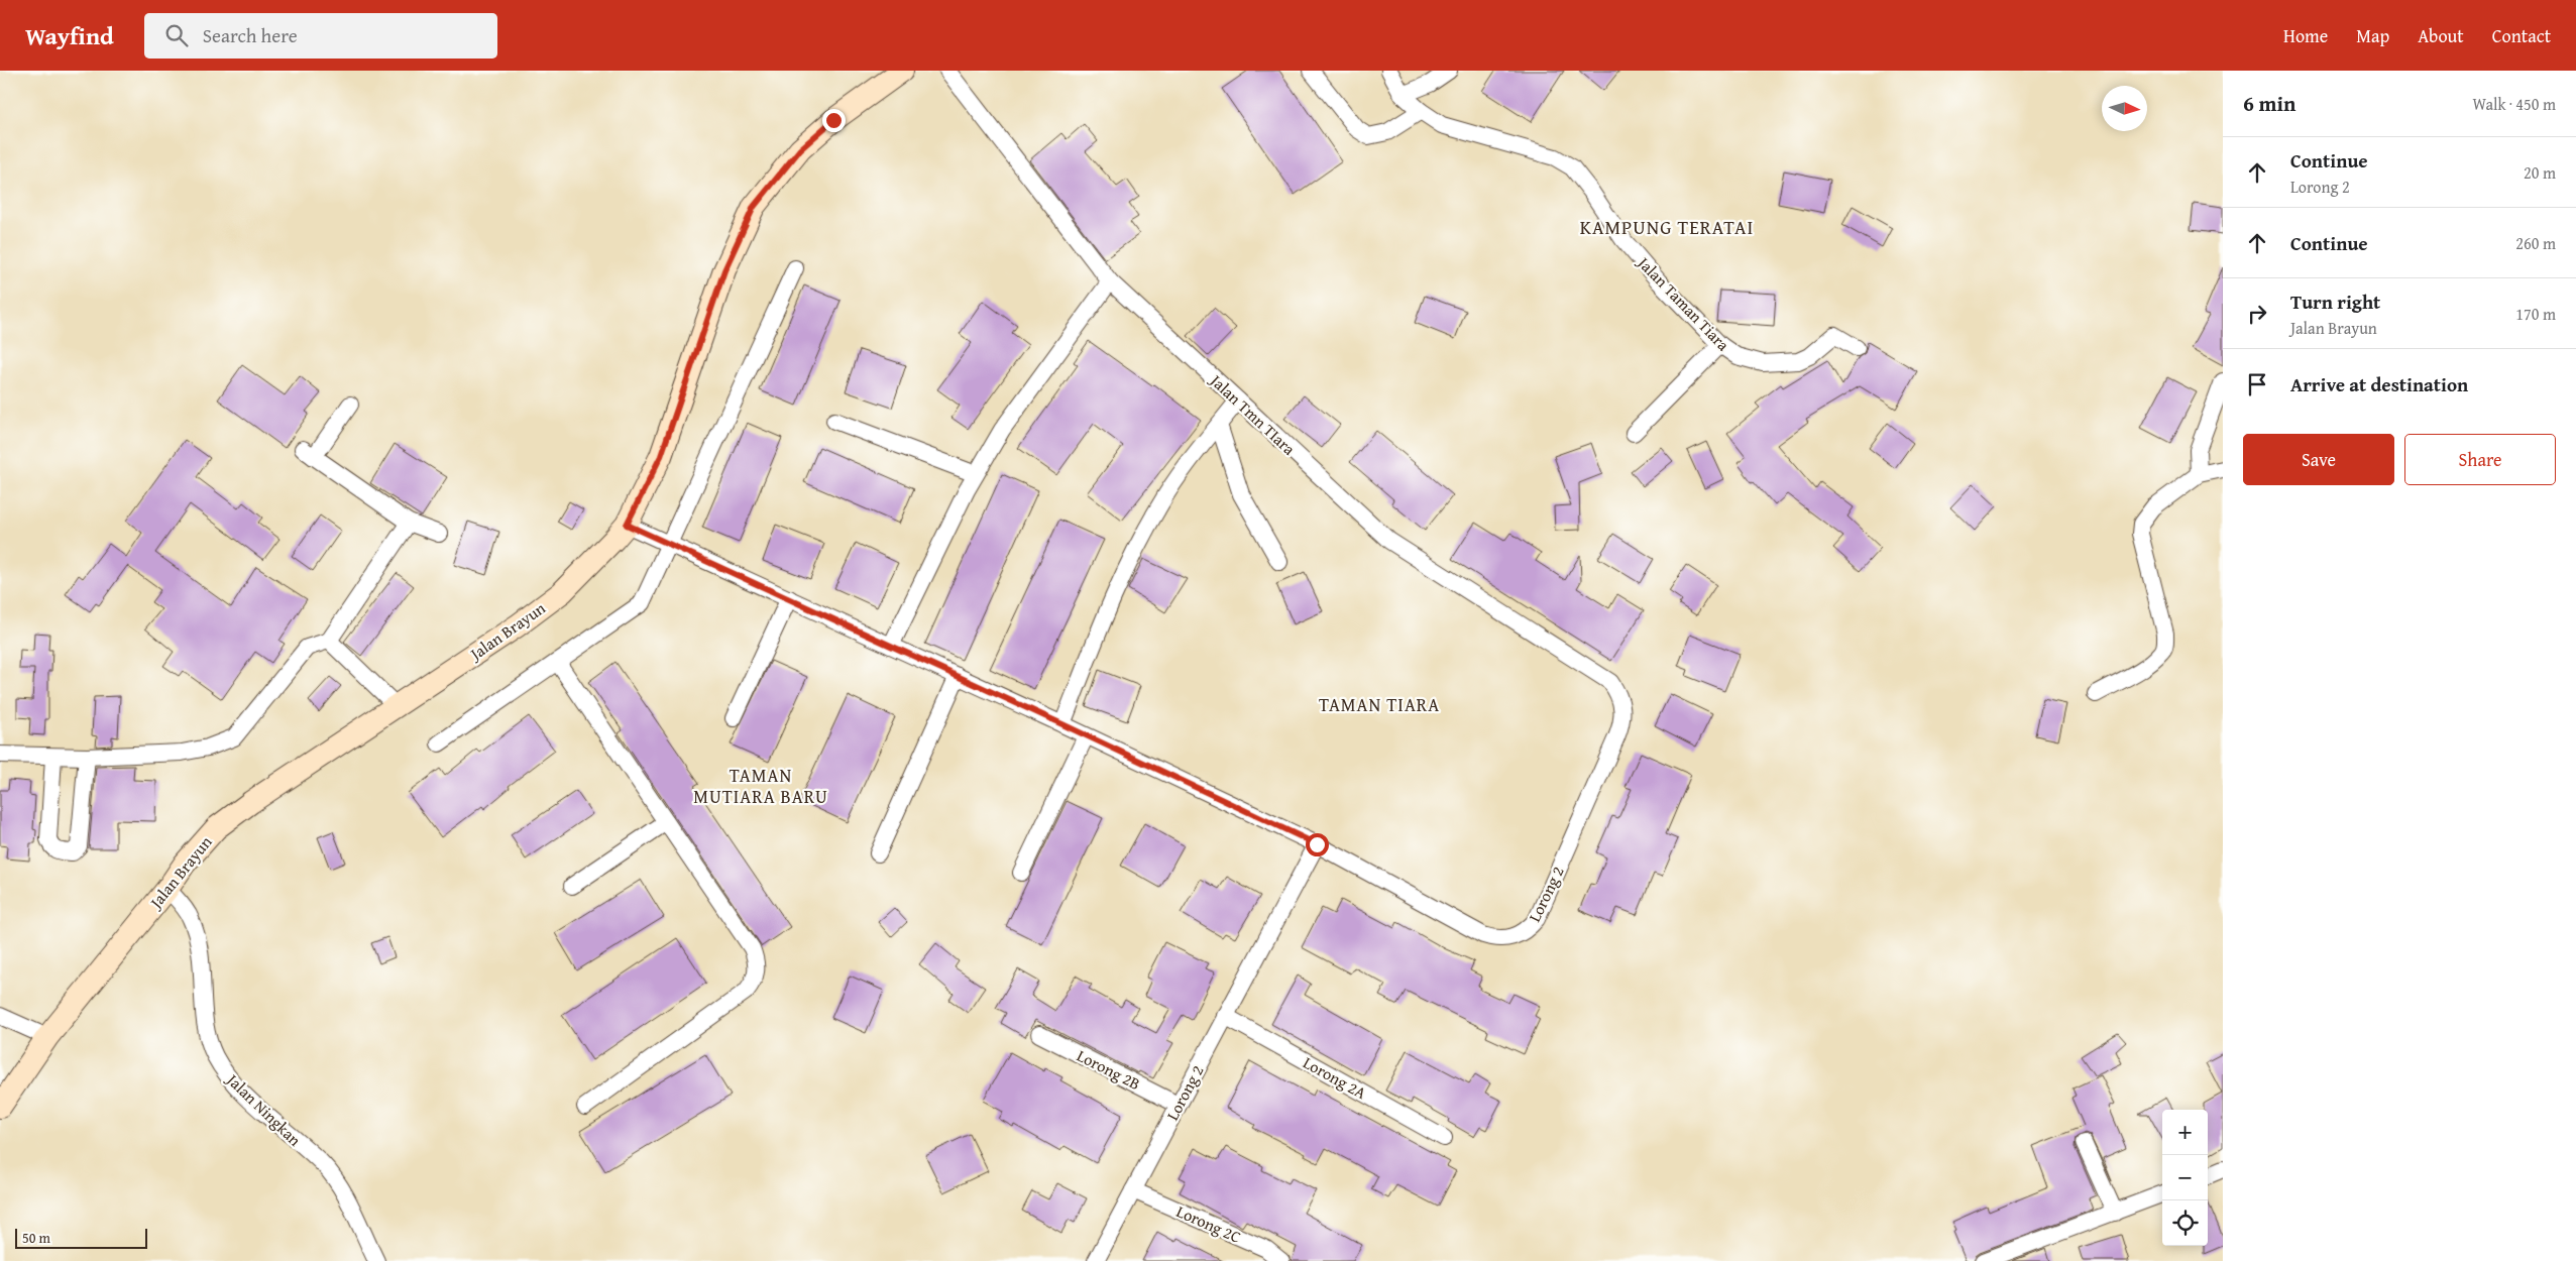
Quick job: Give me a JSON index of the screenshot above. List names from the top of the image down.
{
  "streets": {
    "main road": ["Jalan Brayun"],
    "street": [
      "Jalan Taman Tiara",
      "Jalan Tmn TIara",
      "Lorong 2",
      "Lorong 2B",
      "Lorong 2A",
      "Jalan Ningkan",
      "Lorong 2C"
    ]
  },
  "crossings": [
    ["Jalan Tmn TIara", "Lorong 2"],
    ["Jalan Brayun", "Lorong 2"],
    ["Jalan Brayun", "Jalan Ningkan"],
    ["Lorong 2", "Lorong 2B"],
    ["Lorong 2", "Lorong 2A"],
    ["Lorong 2", "Lorong 2C"]
  ],
  "districts": ["KAMPUNG TERATAI", "TAMAN TIARA", "TAMAN MUTIARA BARU"],
  "scale_bar": "50 m",
  "north": "right",
  "page": {
    "header": "Wayfind",
    "search": "Search here",
    "nav": [
      "Home",
      "Map",
      "About",
      "Contact"
    ],
    "heading": ["6 min", "Walk · 450 m"],
    "list": [
      ["Continue", "Lorong 2", "20 m"],
      ["Continue", "260 m"],
      ["Turn right", "Jalan Brayun", "170 m"],
      "Arrive at destination"
    ],
    "buttons": ["Save", "Share"],
    "map_buttons": ["+", "−"],
    "scale": "50 m"
  }
}
